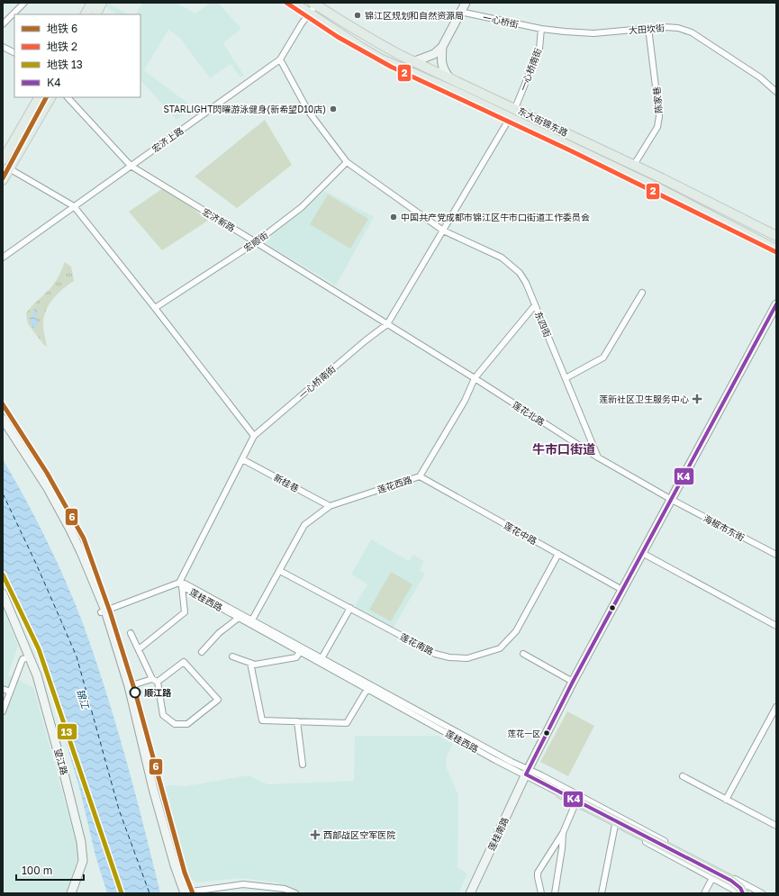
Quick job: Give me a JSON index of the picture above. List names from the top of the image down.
{
  "streets": {
    "main road": ["东大街锦东路"],
    "street": [
      "一心桥街",
      "大田坎街",
      "一心桥南街",
      "陈家巷",
      "宏济上路",
      "宏济新路",
      "宏顺街",
      "东四街",
      "莲花北路",
      "新桂巷",
      "莲花西路",
      "海椒市东街",
      "莲花中路",
      "莲桂西路",
      "莲花南路",
      "望江路",
      "莲桂南路"
    ]
  },
  "crossings": [
    ["一心桥街", "大田坎街"],
    ["一心桥街", "一心桥南街"],
    ["大田坎街", "一心桥南街"],
    ["大田坎街", "陈家巷"],
    ["一心桥南街", "东大街锦东路"],
    ["一心桥南街", "宏济新路"],
    ["一心桥南街", "东四街"],
    ["一心桥南街", "莲花北路"],
    ["一心桥南街", "新桂巷"],
    ["一心桥南街", "莲桂西路"],
    ["陈家巷", "东大街锦东路"],
    ["东大街锦东路", "宏济上路"],
    ["宏济上路", "宏济新路"],
    ["宏济上路", "东四街"],
    ["宏济新路", "宏顺街"],
    ["宏济新路", "莲花北路"],
    ["宏顺街", "东四街"],
    ["东四街", "莲花北路"],
    ["东四街", "莲花西路"],
    ["莲花北路", "莲花西路"],
    ["莲花北路", "海椒市东街"],
    ["莲花北路", "莲桂南路"],
    ["新桂巷", "莲花西路"],
    ["莲花西路", "莲花中路"],
    ["莲花西路", "莲桂西路"],
    ["莲花西路", "莲花南路"],
    ["海椒市东街", "莲桂南路"],
    ["莲花中路", "莲花南路"],
    ["莲花中路", "莲桂南路"],
    ["莲桂西路", "莲桂南路"]
  ],
  "districts": ["牛市口街道"],
  "water": ["锦江"],
  "places": {
    "other": [
      "锦江区规划和自然资源局",
      "STARLIGHT閃曜游泳健身(新希望D10店)",
      "中国共产党成都市锦江区牛市口街道工作委员会",
      "顺江路",
      "莲花一区"
    ],
    "health": ["莲新社区卫生服务中心", "西部战区空军医院"]
  },
  "lines": [
    "metro line 2",
    "metro line 6",
    "transit line K4",
    "metro line 13"
  ],
  "legend": [
    "地铁 6",
    "地铁 2",
    "地铁 13",
    "K4"
  ],
  "scale_bar": "100 m"
}
